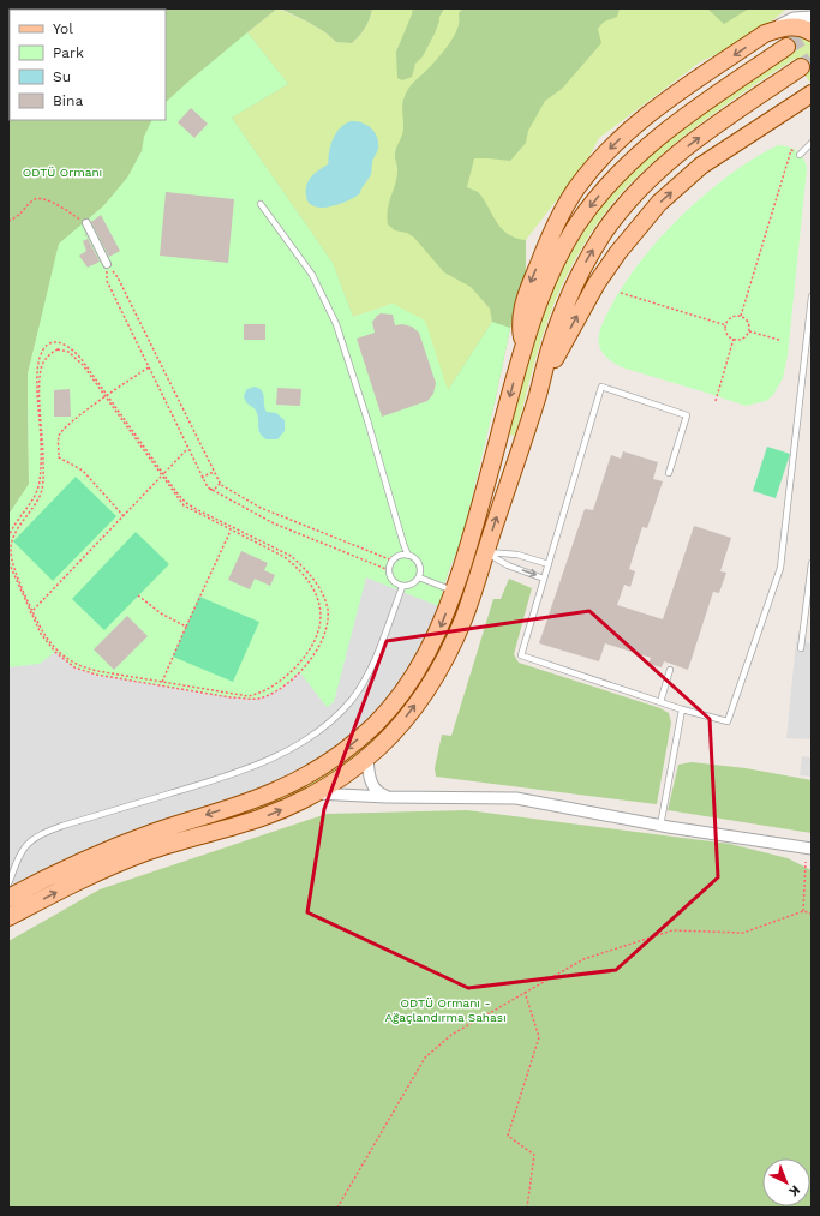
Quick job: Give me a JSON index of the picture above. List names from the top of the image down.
{
  "parks": ["ODTÜ Ormanı", "ODTÜ Ormanı - Ağaçlandırma Sahası"],
  "legend": [
    "Yol",
    "Park",
    "Su",
    "Bina"
  ],
  "north": "bottom right"
}
